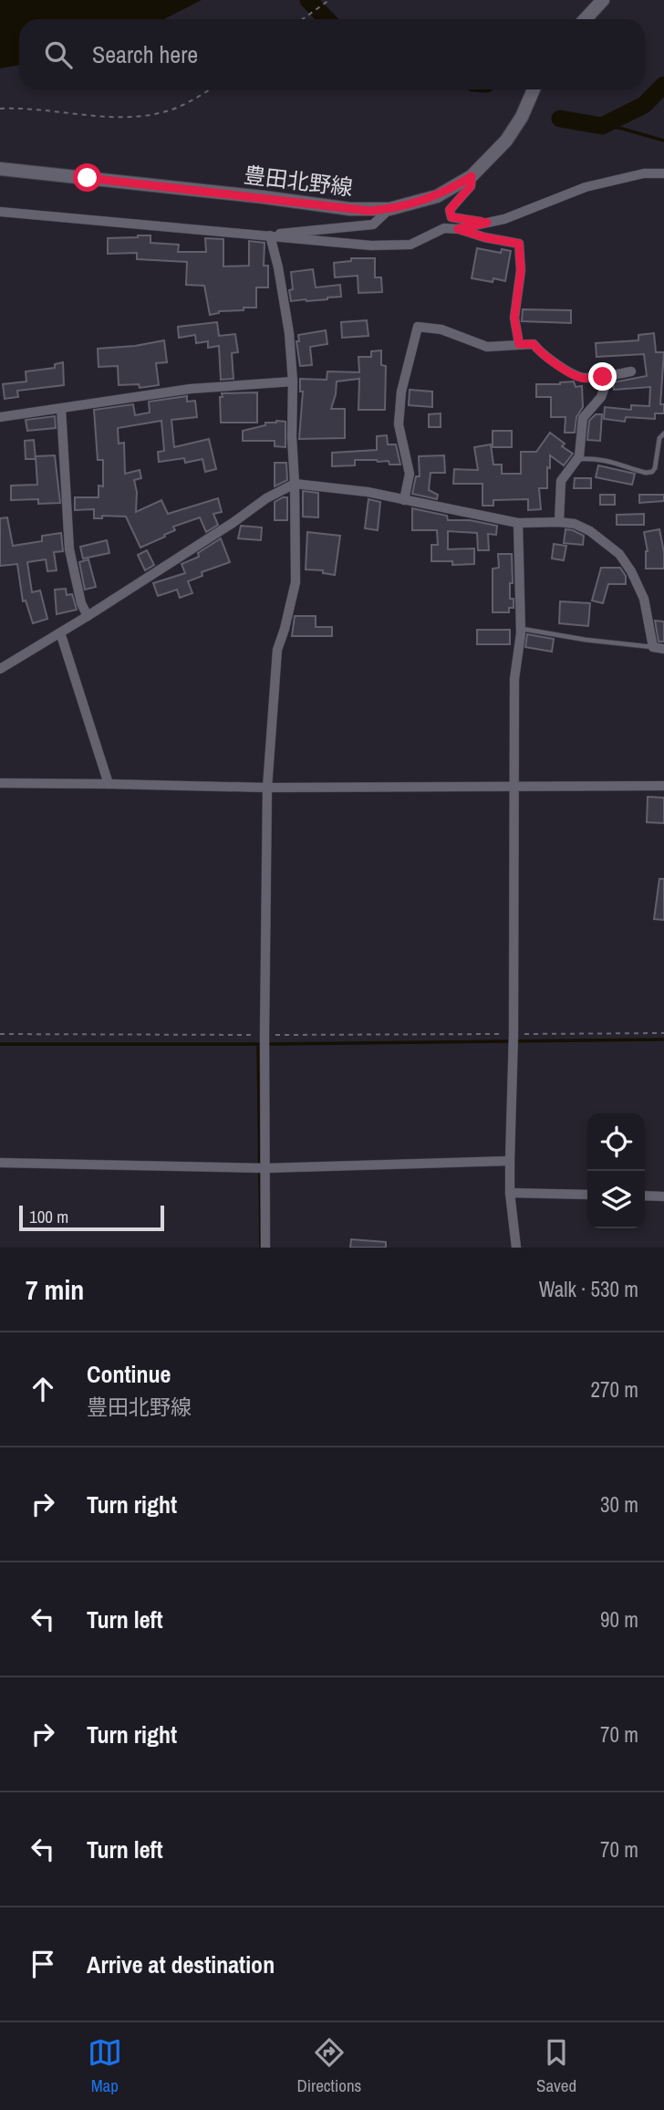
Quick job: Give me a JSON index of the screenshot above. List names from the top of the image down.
{
  "streets": {
    "main road": ["豊田北野線"]
  },
  "scale_bar": "100 m",
  "page": {
    "search": "Search here",
    "scale": "100 m",
    "heading": ["7 min", "Walk · 530 m"],
    "list": [
      ["Continue", "豊田北野線", "270 m"],
      ["Turn right", "30 m"],
      ["Turn left", "90 m"],
      ["Turn right", "70 m"],
      ["Turn left", "70 m"],
      "Arrive at destination"
    ],
    "nav": ["Map", "Directions", "Saved"]
  }
}
